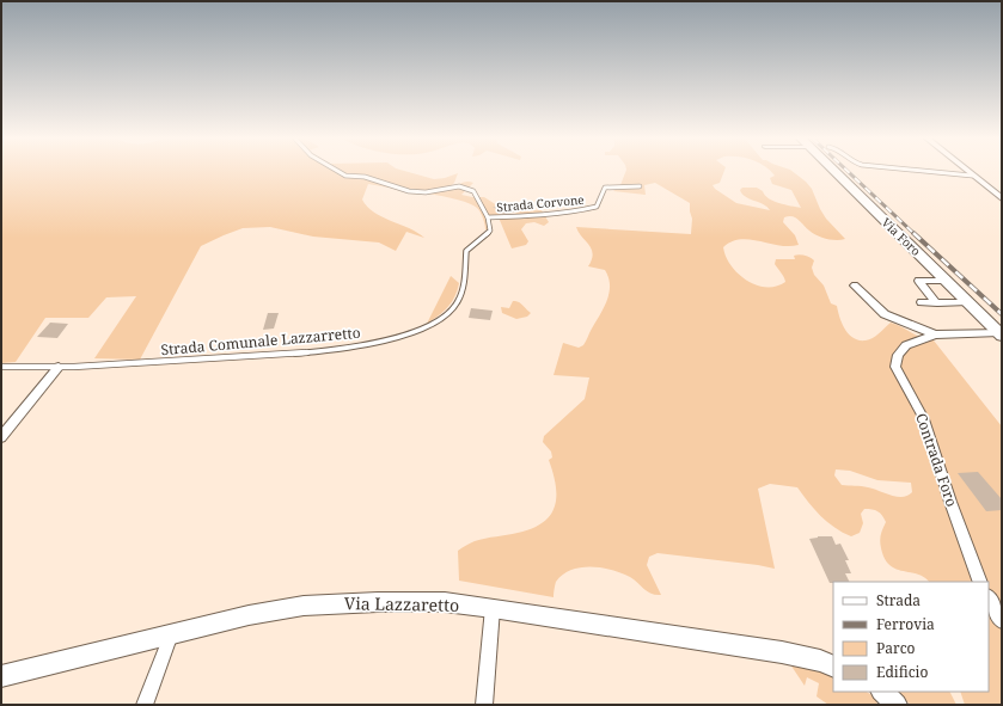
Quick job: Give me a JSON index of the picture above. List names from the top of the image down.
{
  "streets": {
    "main road": ["Via Foro"],
    "street": ["Contrada Foro", "Via Lazzaretto"],
    "lane": ["Strada Corvone", "Strada Comunale Lazzarretto"]
  },
  "crossings": [
    ["Strada Corvone", "Strada Comunale Lazzarretto"],
    ["Via Foro", "Contrada Foro"]
  ],
  "legend": [
    "Strada",
    "Ferrovia",
    "Parco",
    "Edificio"
  ]
}
